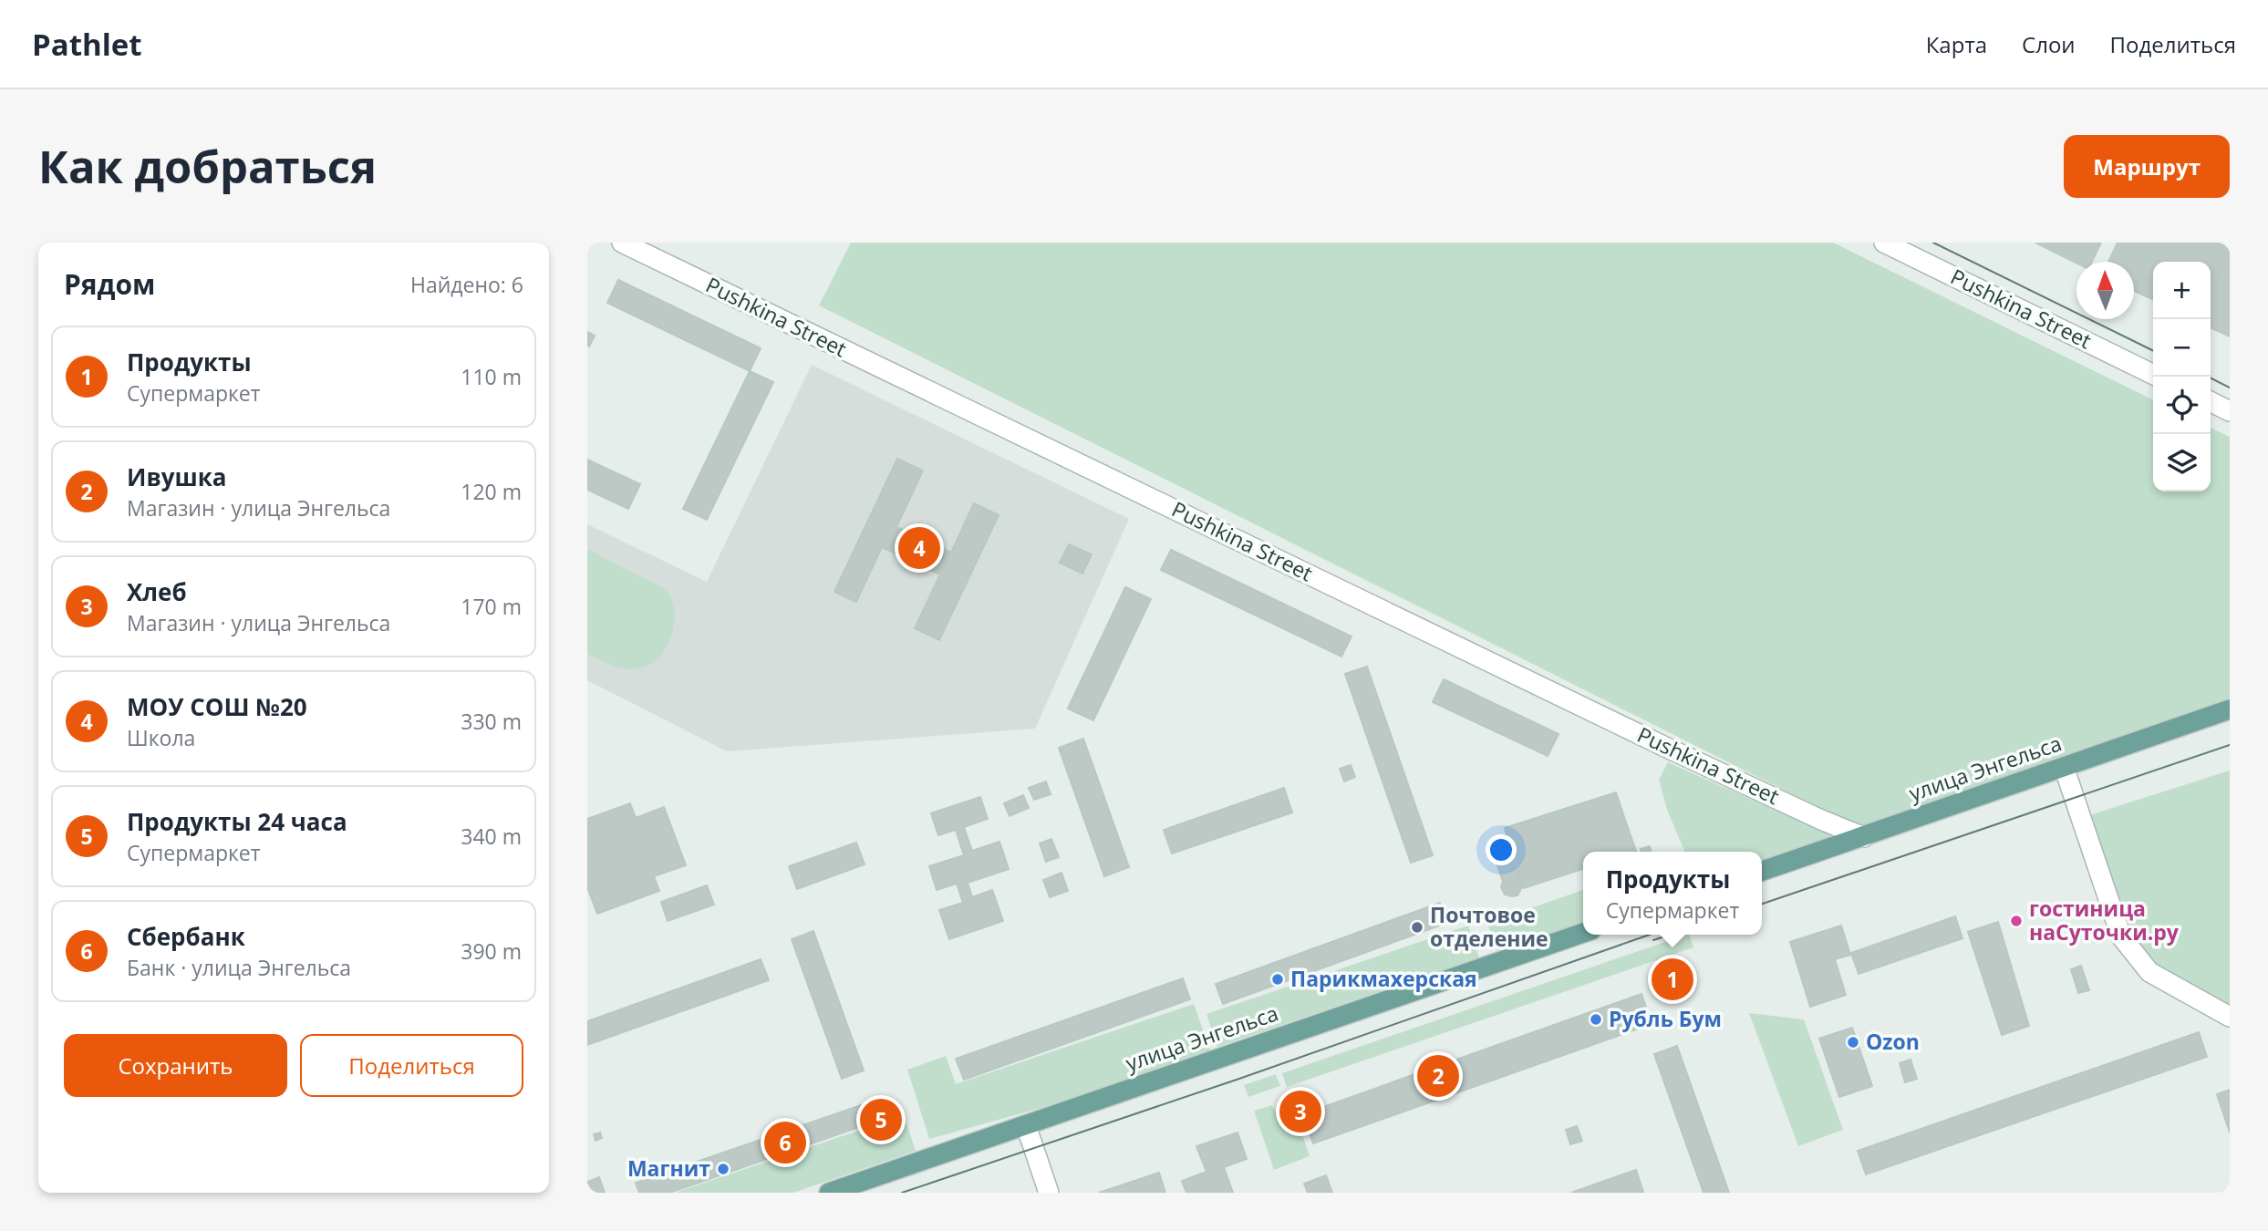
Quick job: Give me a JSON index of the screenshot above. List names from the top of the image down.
{
  "streets": {
    "main road": ["улица Энгельса"],
    "street": ["Pushkina Street"]
  },
  "crossings": [
    ["Pushkina Street", "улица Энгельса"]
  ],
  "places": [
    "гостиница наСуточки.ру",
    "Почтовое отделение",
    "Парикмахерская",
    "Рубль Бум",
    "Ozon",
    "Магнит"
  ],
  "north": "top",
  "page": {
    "header": "Pathlet",
    "nav": ["Карта", "Слои", "Поделиться"],
    "buttons": [
      "Маршрут",
      ["Сохранить", "Поделиться"]
    ],
    "title": "Как добраться",
    "heading": ["Рядом", "Найдено: 6"],
    "map_buttons": ["+", "−"],
    "list": [
      {
        "mark": "1",
        "name": "Продукты",
        "note": "Супермаркет",
        "value": "110 m"
      },
      {
        "mark": "2",
        "name": "Ивушка",
        "note": "Магазин · улица Энгельса",
        "value": "120 m"
      },
      {
        "mark": "3",
        "name": "Хлеб",
        "note": "Магазин · улица Энгельса",
        "value": "170 m"
      },
      {
        "mark": "4",
        "name": "МОУ СОШ №20",
        "note": "Школа",
        "value": "330 m"
      },
      {
        "mark": "5",
        "name": "Продукты 24 часа",
        "note": "Супермаркет",
        "value": "340 m"
      },
      {
        "mark": "6",
        "name": "Сбербанк",
        "note": "Банк · улица Энгельса",
        "value": "390 m"
      }
    ],
    "pins": [
      "4",
      "1",
      "2",
      "3",
      "5",
      "6"
    ],
    "popup": ["Продукты", "Супермаркет"]
  }
}
